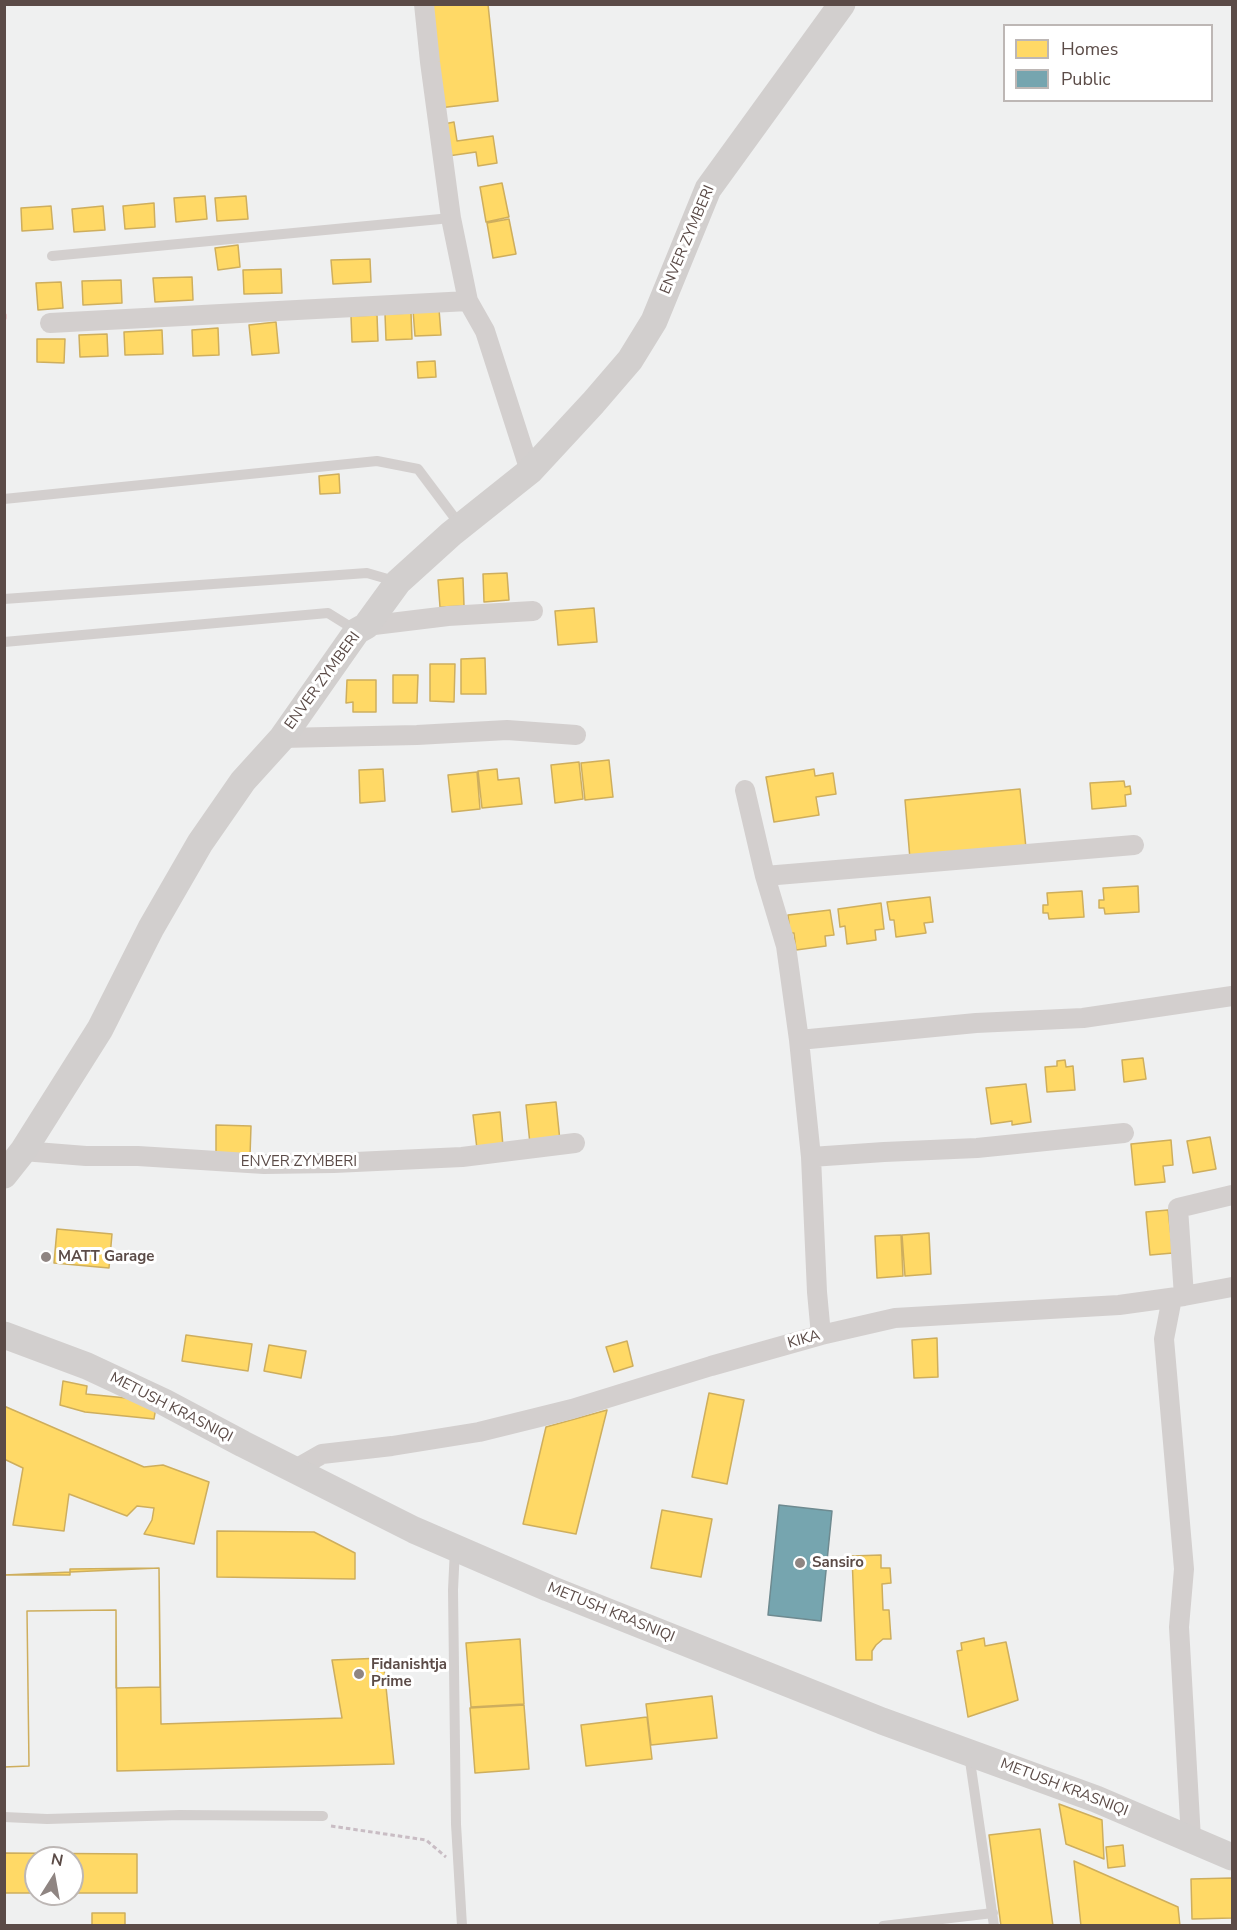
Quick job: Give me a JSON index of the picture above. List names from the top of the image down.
{
  "streets": {
    "street": ["ENVER ZYMBERI", "KIKA", "METUSH KRASNIQI"]
  },
  "crossings": [
    ["KIKA", "METUSH KRASNIQI"]
  ],
  "places": ["MATT Garage", "Sansiro", "Fidanishtja Prime"],
  "legend": ["Homes", "Public"],
  "north": "top"
}
